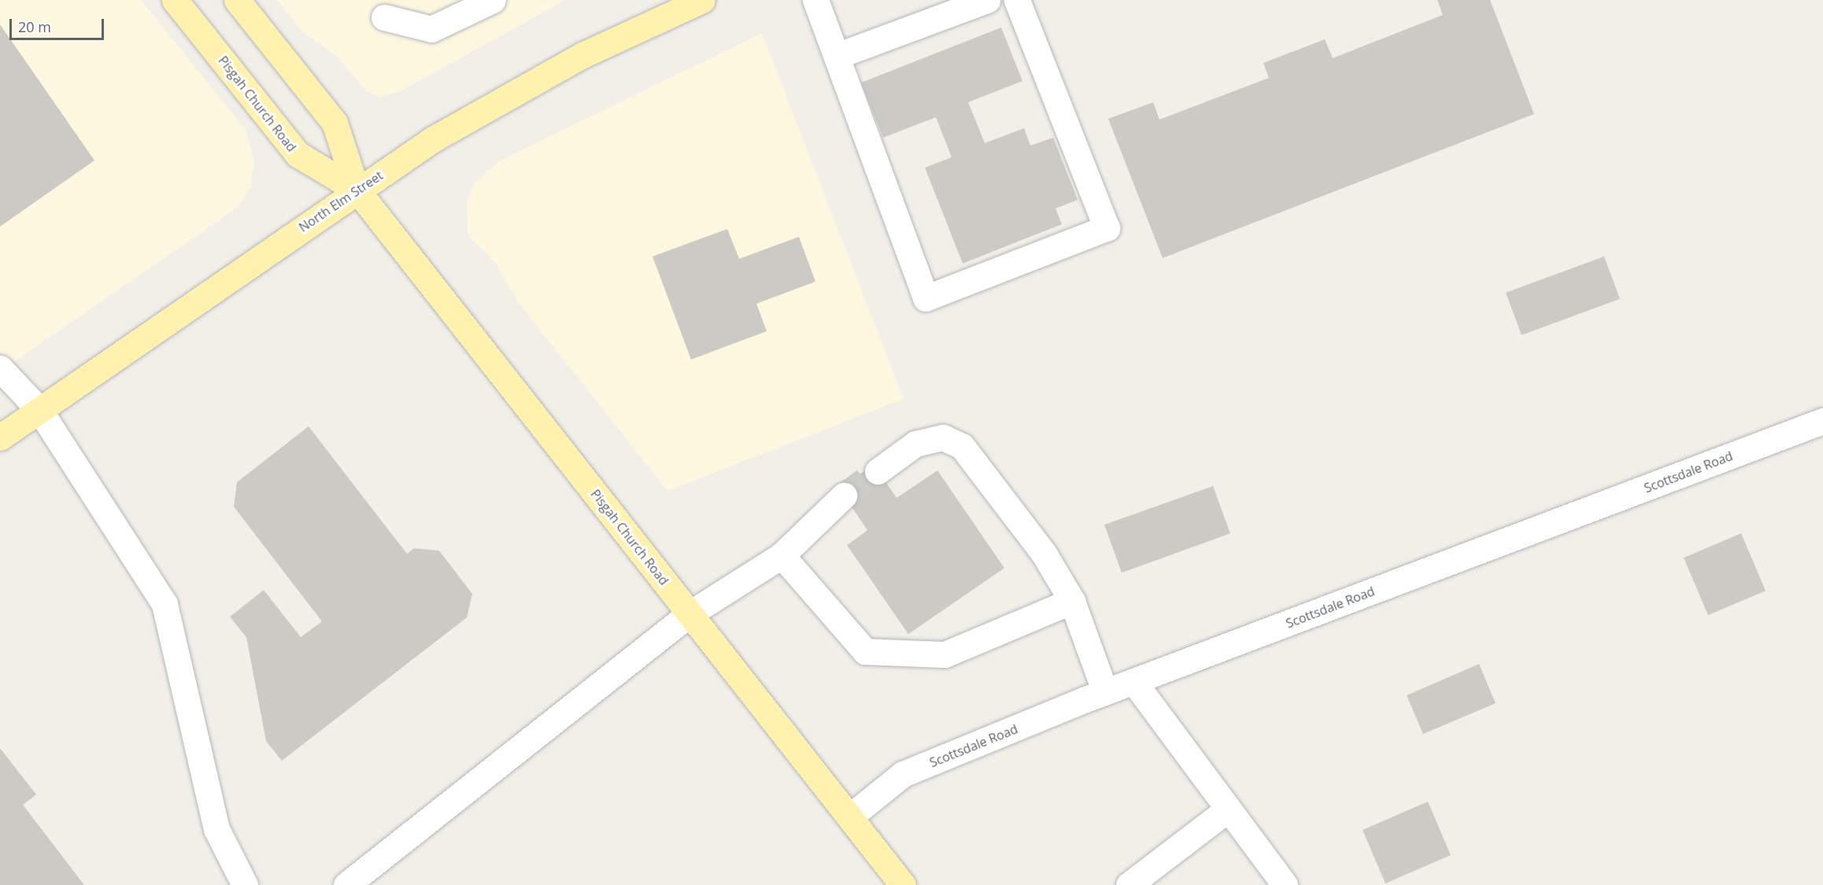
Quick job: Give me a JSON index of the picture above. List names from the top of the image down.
{
  "streets": {
    "main road": ["Pisgah Church Road", "North Elm Street"],
    "street": ["Scottsdale Road"]
  },
  "crossings": [
    ["Pisgah Church Road", "North Elm Street"],
    ["Pisgah Church Road", "Scottsdale Road"]
  ],
  "scale_bar": "20 m"
}
